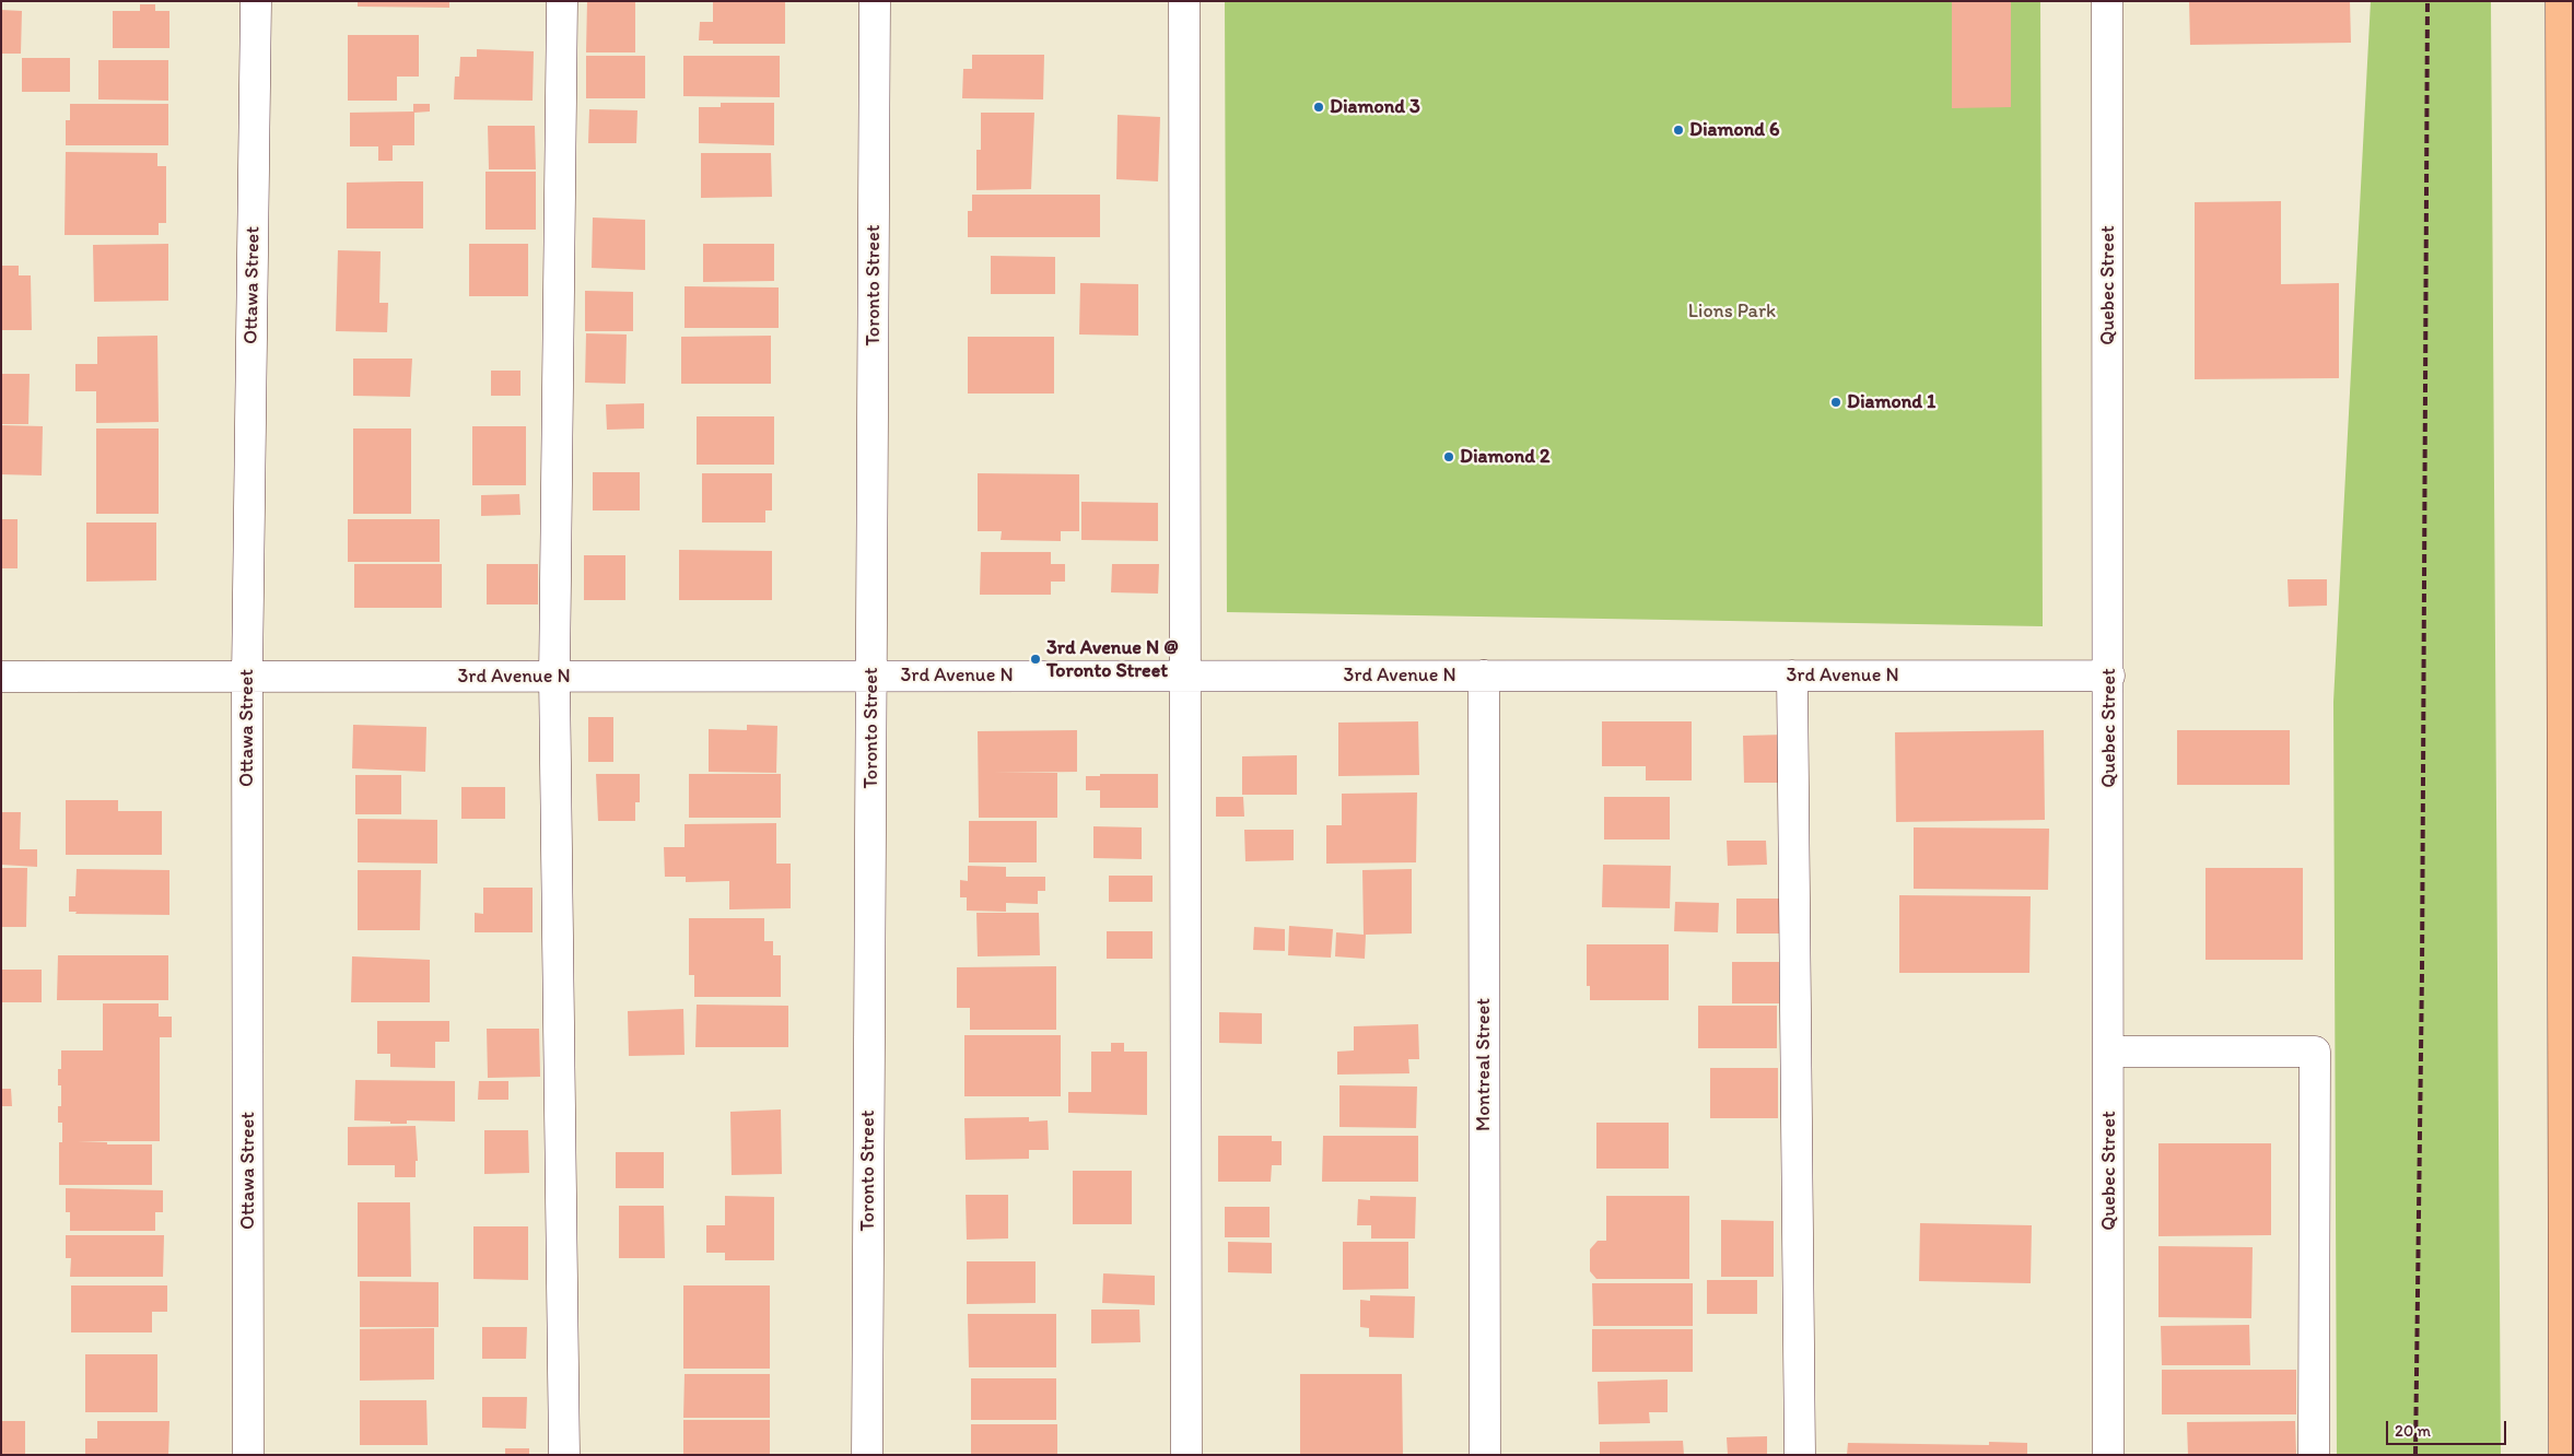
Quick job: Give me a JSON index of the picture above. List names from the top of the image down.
{
  "streets": {
    "street": [
      "Ottawa Street",
      "Toronto Street",
      "Quebec Street",
      "3rd Avenue N",
      "Montreal Street"
    ]
  },
  "crossings": [
    ["Ottawa Street", "3rd Avenue N"],
    ["Toronto Street", "3rd Avenue N"],
    ["Quebec Street", "3rd Avenue N"],
    ["3rd Avenue N", "Montreal Street"]
  ],
  "parks": ["Lions Park"],
  "places": [
    "Diamond 3",
    "Diamond 6",
    "Diamond 1",
    "Diamond 2",
    "3rd Avenue N @ Toronto Street"
  ],
  "scale_bar": "20 m"
}
